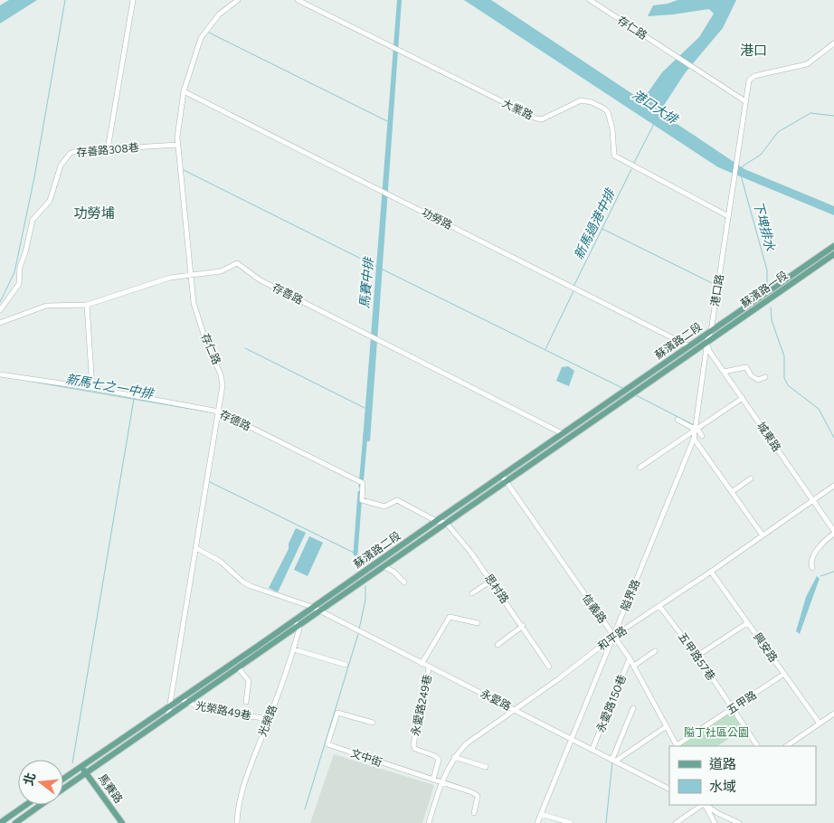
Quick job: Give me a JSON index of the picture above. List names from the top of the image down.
{
  "streets": {
    "main road": ["蘇濱路一段", "蘇濱路二段", "馬賽路"],
    "street": [
      "存仁路",
      "大業路",
      "存善路308巷",
      "功勞路",
      "港口路",
      "存善路",
      "存德路",
      "城東路",
      "思村路",
      "隘界路",
      "信義路",
      "和平路",
      "興安路",
      "五甲路57巷",
      "永愛路",
      "五甲路",
      "永愛路150巷",
      "永愛路249巷",
      "光榮路49巷",
      "光榮路",
      "文中街"
    ]
  },
  "crossings": [
    ["存仁路", "存善路308巷"],
    ["存仁路", "功勞路"],
    ["存仁路", "港口路"],
    ["存仁路", "存善路"],
    ["存仁路", "蘇濱路二段"],
    ["存仁路", "存德路"],
    ["大業路", "港口路"],
    ["功勞路", "蘇濱路二段"],
    ["蘇濱路一段", "港口路"],
    ["蘇濱路一段", "蘇濱路二段"],
    ["蘇濱路一段", "城東路"],
    ["港口路", "蘇濱路二段"],
    ["港口路", "城東路"],
    ["港口路", "隘界路"],
    ["存善路", "蘇濱路二段"],
    ["蘇濱路二段", "存德路"],
    ["蘇濱路二段", "城東路"],
    ["蘇濱路二段", "思村路"],
    ["蘇濱路二段", "信義路"],
    ["蘇濱路二段", "永愛路"],
    ["蘇濱路二段", "光榮路49巷"],
    ["蘇濱路二段", "光榮路"],
    ["蘇濱路二段", "馬賽路"],
    ["城東路", "和平路"],
    ["隘界路", "信義路"],
    ["隘界路", "和平路"],
    ["隘界路", "永愛路"],
    ["信義路", "和平路"],
    ["信義路", "五甲路"],
    ["信義路", "永愛路150巷"],
    ["和平路", "興安路"],
    ["和平路", "五甲路57巷"],
    ["和平路", "永愛路"],
    ["和平路", "文中街"],
    ["興安路", "五甲路"],
    ["五甲路57巷", "五甲路"],
    ["永愛路", "永愛路150巷"],
    ["永愛路", "永愛路249巷"],
    ["永愛路249巷", "文中街"],
    ["光榮路49巷", "光榮路"]
  ],
  "districts": ["港口", "功勞埔"],
  "water": [
    "港口大排",
    "新馬過港中排",
    "下埤排水",
    "馬賽中排",
    "新馬七之一中排"
  ],
  "parks": ["隘丁社區公園"],
  "legend": ["道路", "水域"],
  "north": "left"
}
